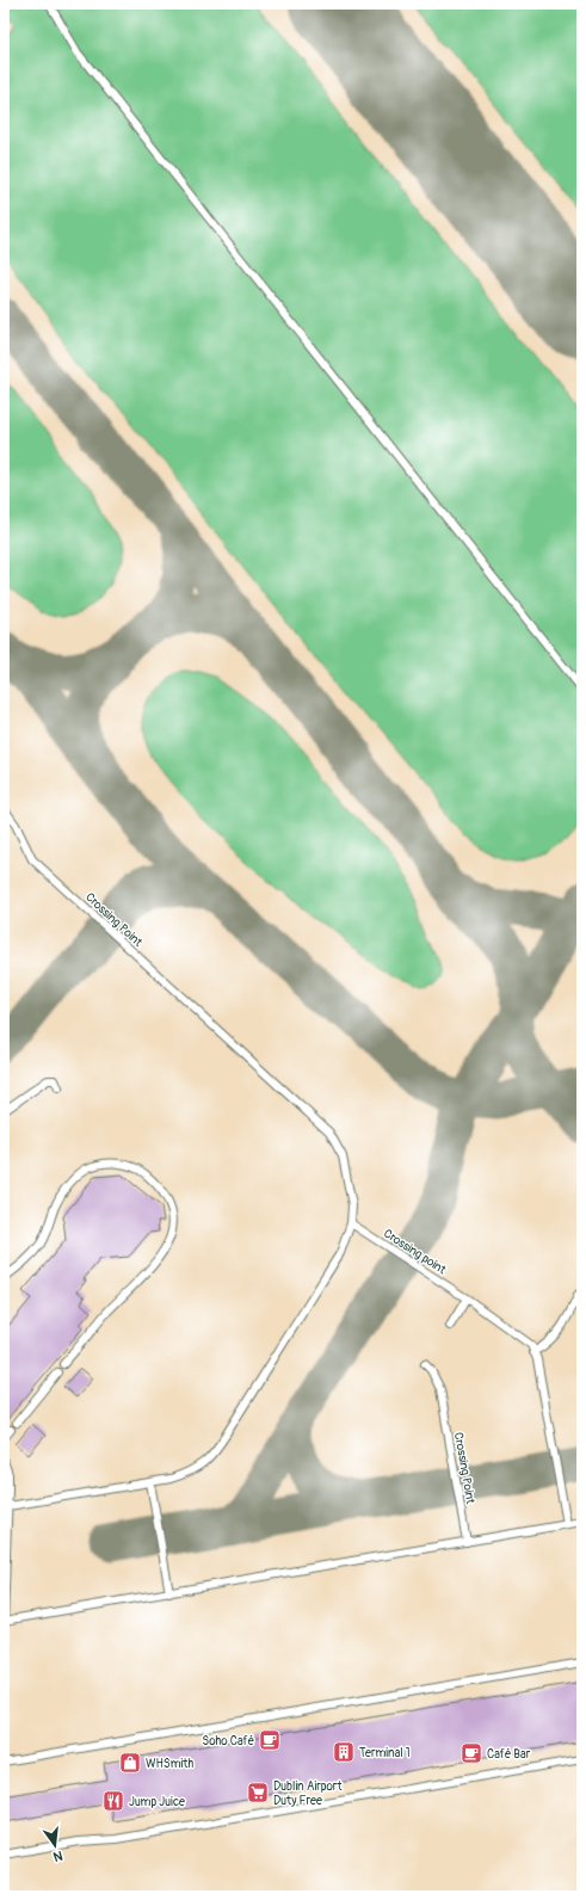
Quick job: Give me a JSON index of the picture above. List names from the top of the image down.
{
  "streets": {
    "lane": ["Crossing Point", "Crossing point"]
  },
  "crossings": [
    ["Crossing Point", "Crossing point"]
  ],
  "places": {
    "cafe": ["Soho Café", "Café Bar"],
    "building": ["Terminal 1"],
    "shop": ["WHSmith"],
    "supermarket": ["Dublin Airport Duty Free"],
    "restaurant": ["Jump Juice"]
  },
  "north": "bottom"
}
